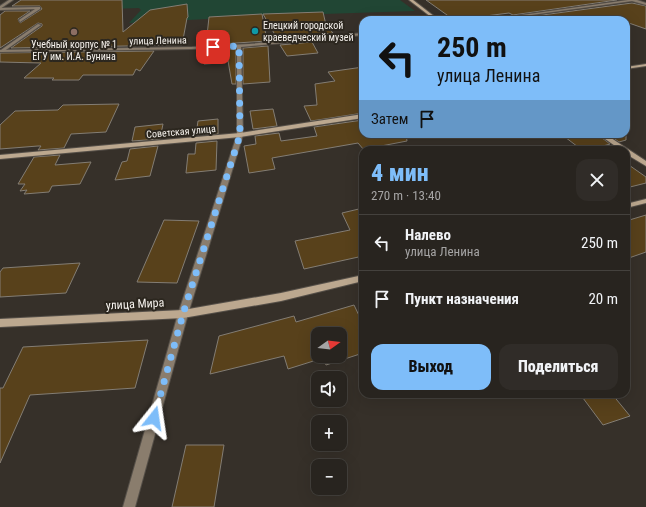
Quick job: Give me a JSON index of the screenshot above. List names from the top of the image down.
{
  "streets": {
    "street": ["улица Ленина", "Советская улица", "улица Мира"]
  },
  "places": ["Елецкий городской краеведческий музей", "Учебный корпус № 1 ЕГУ им. И.А. Бунина"],
  "north": "right",
  "page": {
    "turn": ["250 m", "улица Ленина"],
    "then": "Затем",
    "heading": ["4 мин", "270 m · 13:40"],
    "list": [
      {
        "name": "Налево",
        "note": "улица Ленина",
        "value": "250 m"
      },
      {
        "name": "Пункт назначения",
        "value": "20 m"
      }
    ],
    "map_buttons": ["+", "−"],
    "buttons": ["Выход", "Поделиться"]
  }
}
